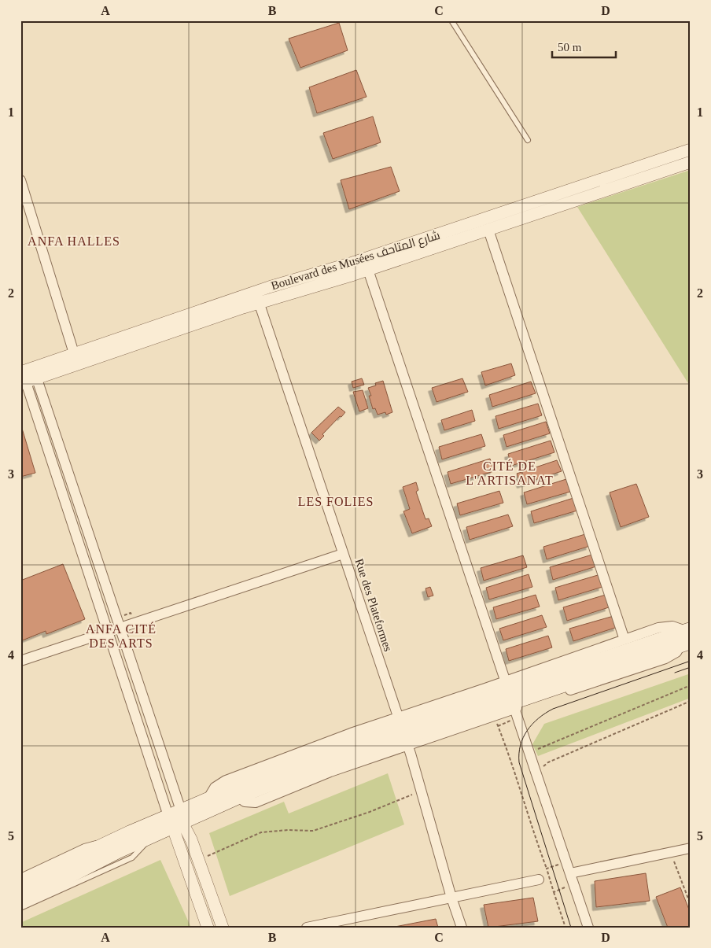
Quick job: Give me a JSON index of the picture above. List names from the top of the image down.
{
  "streets": {
    "street": ["Boulevard des Musées شارع المتاحف", "Rue des Plateformes"]
  },
  "crossings": [
    ["Boulevard des Musées شارع المتاحف", "Rue des Plateformes"]
  ],
  "districts": [
    "ANFA HALLES",
    "CITÉ DE L'ARTISANAT",
    "LES FOLIES",
    "ANFA CITÉ DES ARTS"
  ],
  "scale_bar": "50 m",
  "grid": {
    "columns": [
      "A",
      "B",
      "C",
      "D"
    ],
    "rows": [
      "1",
      "2",
      "3",
      "4",
      "5"
    ]
  }
}
